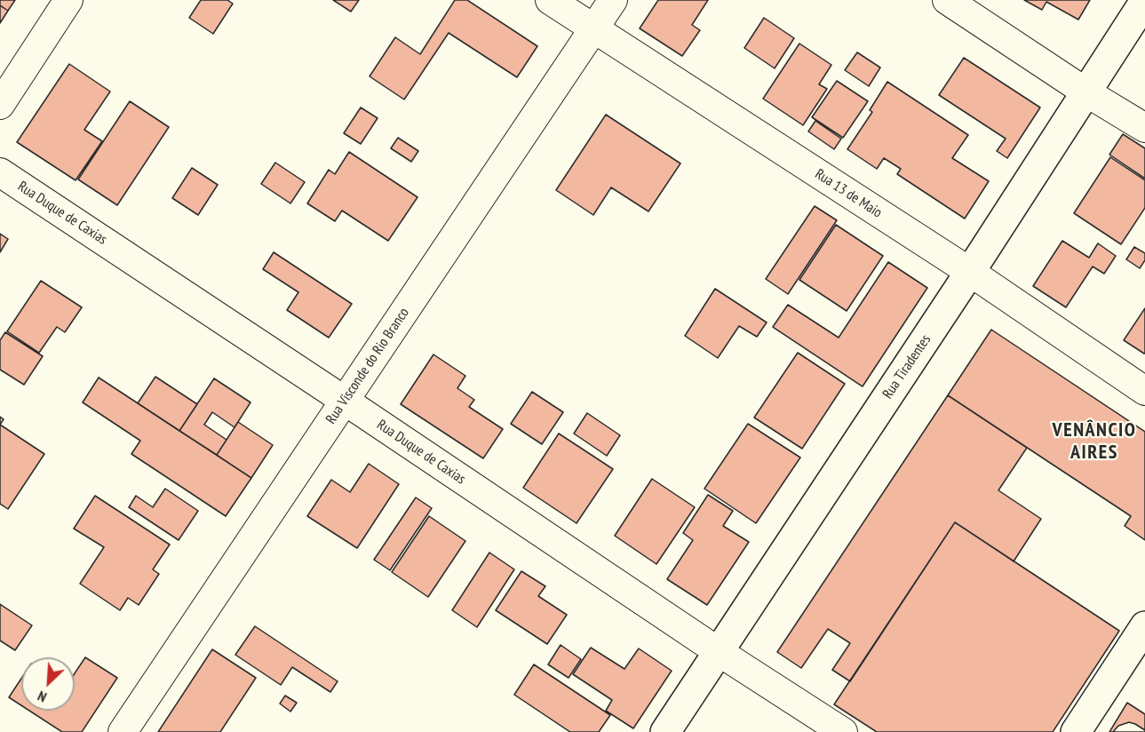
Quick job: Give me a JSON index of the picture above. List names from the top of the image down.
{
  "streets": {
    "main road": ["Rua Tiradentes"],
    "street": ["Rua 13 de Maio", "Rua Duque de Caxias", "Rua Visconde do Rio Branco"]
  },
  "crossings": [
    ["Rua 13 de Maio", "Rua Visconde do Rio Branco"],
    ["Rua 13 de Maio", "Rua Tiradentes"],
    ["Rua Duque de Caxias", "Rua Visconde do Rio Branco"],
    ["Rua Duque de Caxias", "Rua Tiradentes"]
  ],
  "districts": ["VENÂNCIO AIRES"],
  "north": "bottom left"
}
